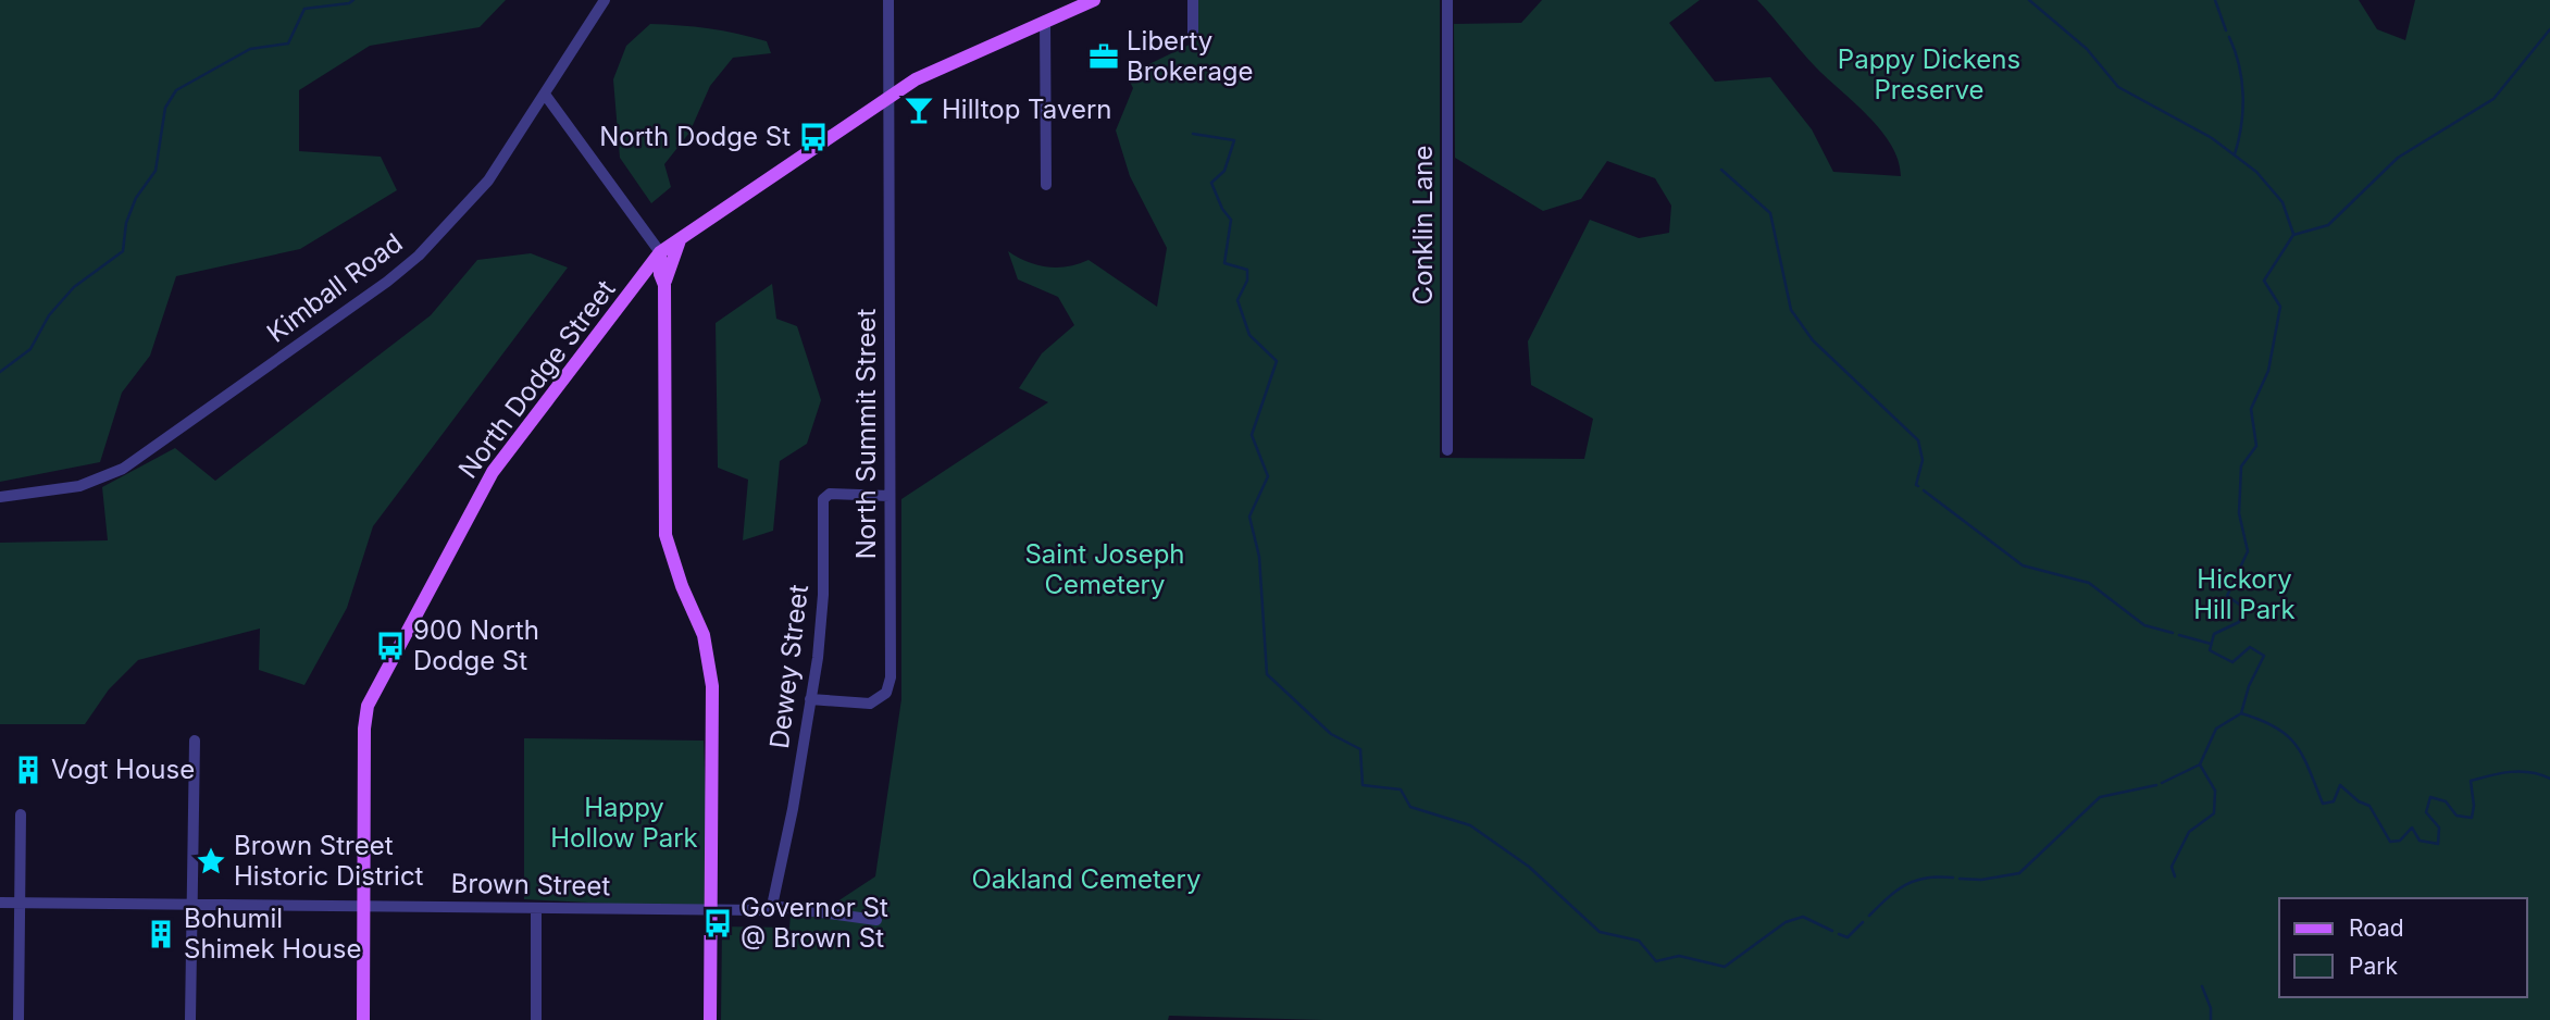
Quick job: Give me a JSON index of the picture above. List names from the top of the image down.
{
  "streets": {
    "main road": ["North Dodge Street"],
    "street": [
      "Conklin Lane",
      "Kimball Road",
      "North Summit Street",
      "Dewey Street",
      "Brown Street"
    ]
  },
  "crossings": [
    ["North Dodge Street", "North Summit Street"],
    ["North Dodge Street", "Brown Street"],
    ["North Summit Street", "Dewey Street"],
    ["Dewey Street", "Brown Street"]
  ],
  "parks": [
    "Pappy Dickens Preserve",
    "Saint Joseph Cemetery",
    "Hickory Hill Park",
    "Happy Hollow Park",
    "Oakland Cemetery"
  ],
  "places": {
    "office": ["Liberty Brokerage"],
    "bar": ["Hilltop Tavern"],
    "bus stop": ["North Dodge St", "900 North Dodge St", "Governor St @ Brown St"],
    "building": ["Vogt House", "Bohumil Shimek House"],
    "place": ["Brown Street Historic District"]
  },
  "legend": ["Road", "Park"]
}
